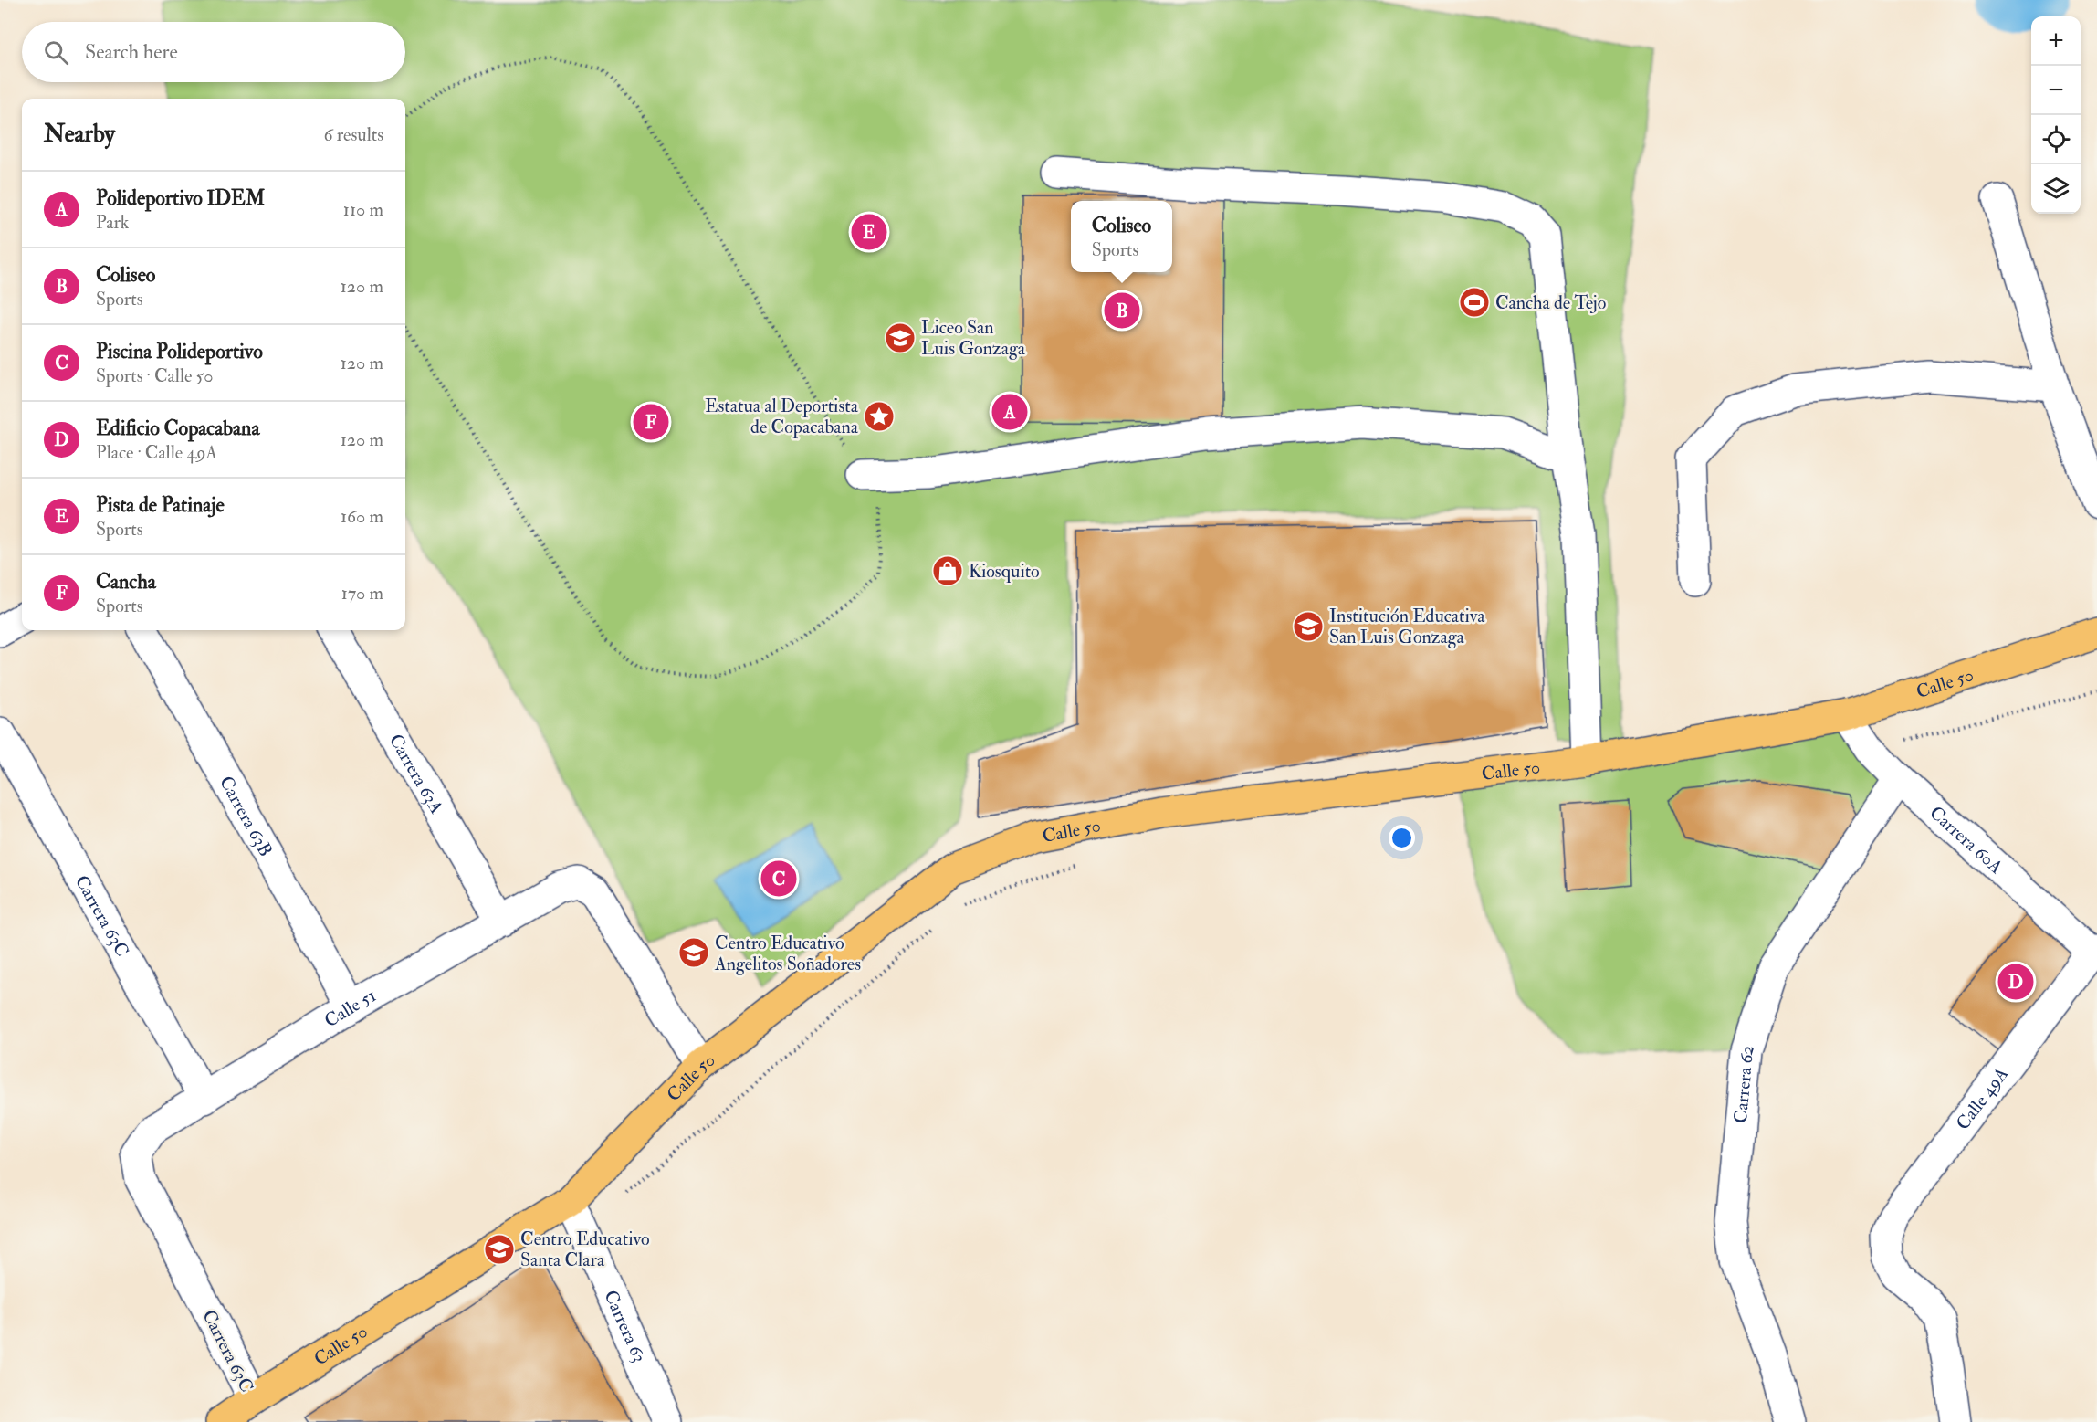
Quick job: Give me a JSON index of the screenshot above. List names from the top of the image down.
{
  "streets": {
    "main road": ["Calle 50"],
    "street": [
      "Carrera 63A",
      "Carrera 63B",
      "Carrera 60A",
      "Carrera 63C",
      "Calle 51",
      "Carrera 62",
      "Calle 49A",
      "Carrera 63"
    ]
  },
  "crossings": [
    ["Calle 50", "Carrera 60A"],
    ["Calle 50", "Carrera 63C"],
    ["Calle 50", "Calle 51"],
    ["Calle 50", "Carrera 63"],
    ["Carrera 63A", "Calle 51"],
    ["Carrera 63B", "Calle 51"],
    ["Carrera 60A", "Carrera 62"],
    ["Carrera 60A", "Calle 49A"],
    ["Carrera 63C", "Calle 51"]
  ],
  "places": {
    "sports": ["Cancha de Tejo"],
    "school or university": [
      "Liceo San Luis Gonzaga",
      "Institución Educativa San Luis Gonzaga",
      "Centro Educativo Angelitos Soñadores",
      "Centro Educativo Santa Clara"
    ],
    "place": ["Estatua al Deportista de Copacabana"],
    "shop": ["Kiosquito"]
  },
  "page": {
    "map_buttons": ["+", "−"],
    "search": "Search here",
    "heading": ["Nearby", "6 results"],
    "list": [
      {
        "mark": "A",
        "name": "Polideportivo IDEM",
        "note": "Park",
        "value": "110 m"
      },
      {
        "mark": "B",
        "name": "Coliseo",
        "note": "Sports",
        "value": "120 m"
      },
      {
        "mark": "C",
        "name": "Piscina Polideportivo",
        "note": "Sports · Calle 50",
        "value": "120 m"
      },
      {
        "mark": "D",
        "name": "Edificio Copacabana",
        "note": "Place · Calle 49A",
        "value": "120 m"
      },
      {
        "mark": "E",
        "name": "Pista de Patinaje",
        "note": "Sports",
        "value": "160 m"
      },
      {
        "mark": "F",
        "name": "Cancha",
        "note": "Sports",
        "value": "170 m"
      }
    ],
    "popup": ["Coliseo", "Sports"],
    "pins": [
      "E",
      "B",
      "A",
      "F",
      "C",
      "D"
    ]
  }
}
